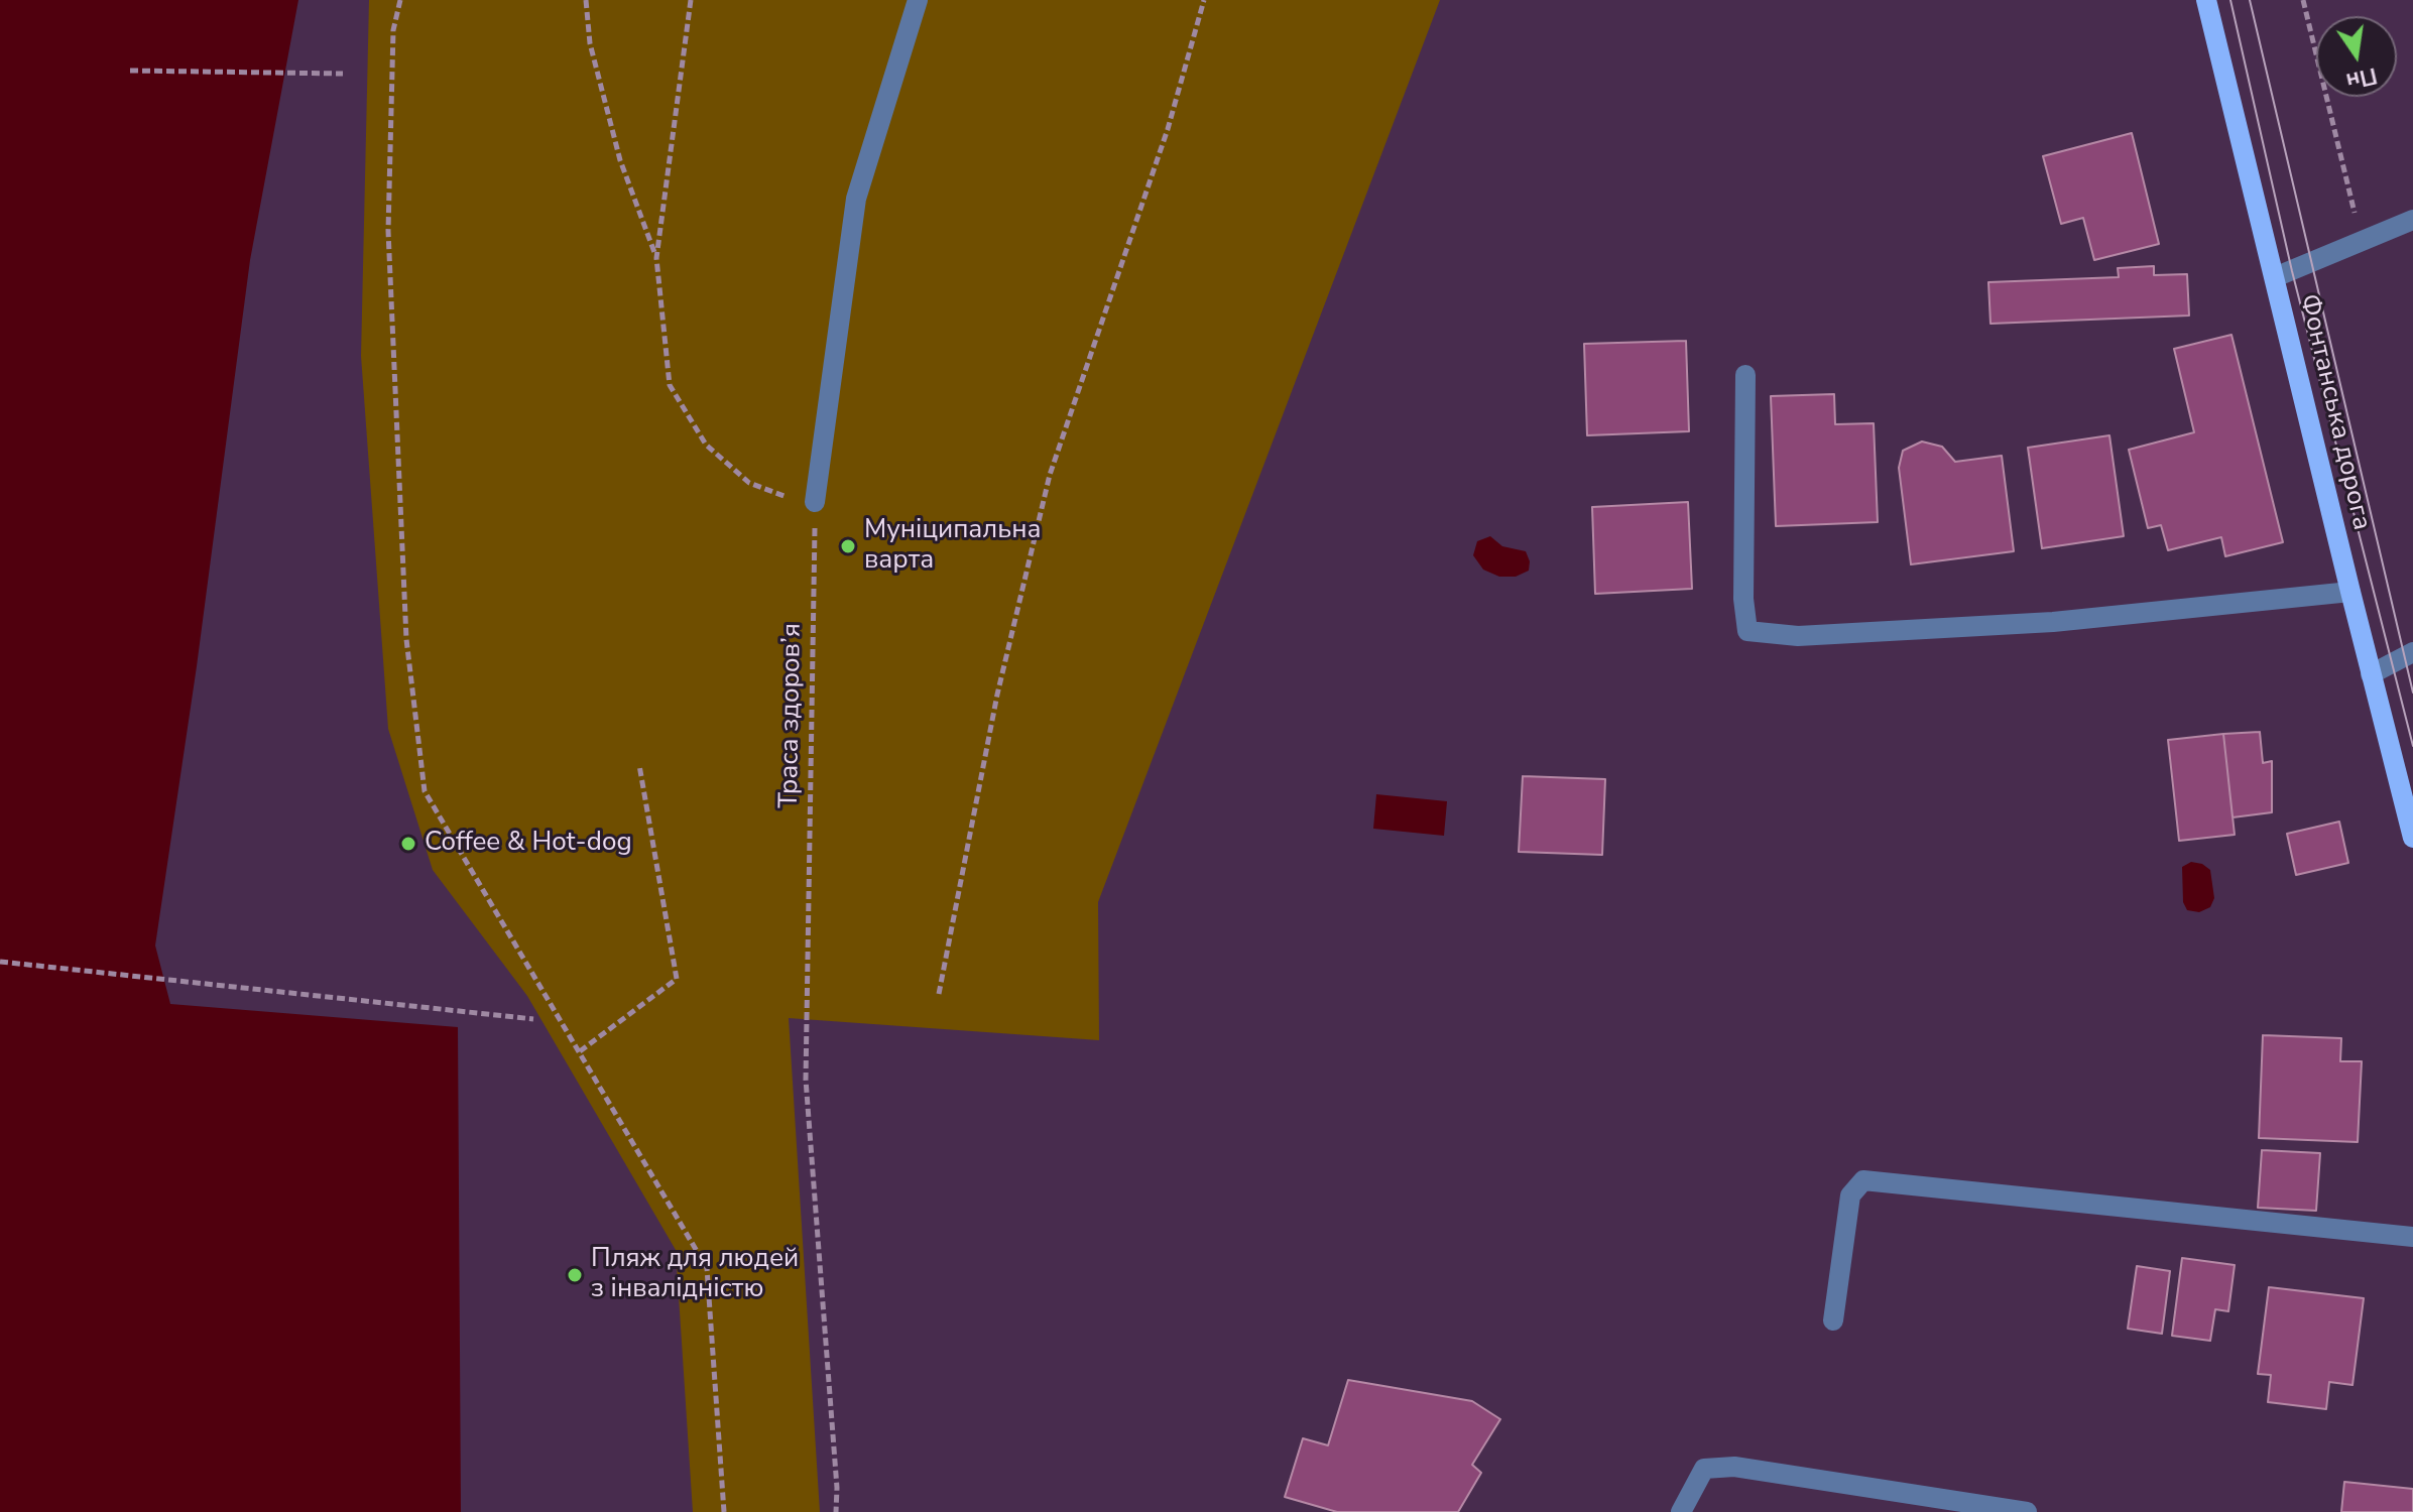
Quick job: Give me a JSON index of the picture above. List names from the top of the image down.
{
  "streets": {
    "main road": ["Фонтанська дорога"],
    "path": ["Траса здоров’я"]
  },
  "places": ["Муніципальна варта", "Coffee & Hot-dog", "Пляж для людей з інвалідністю"],
  "north": "bottom"
}
